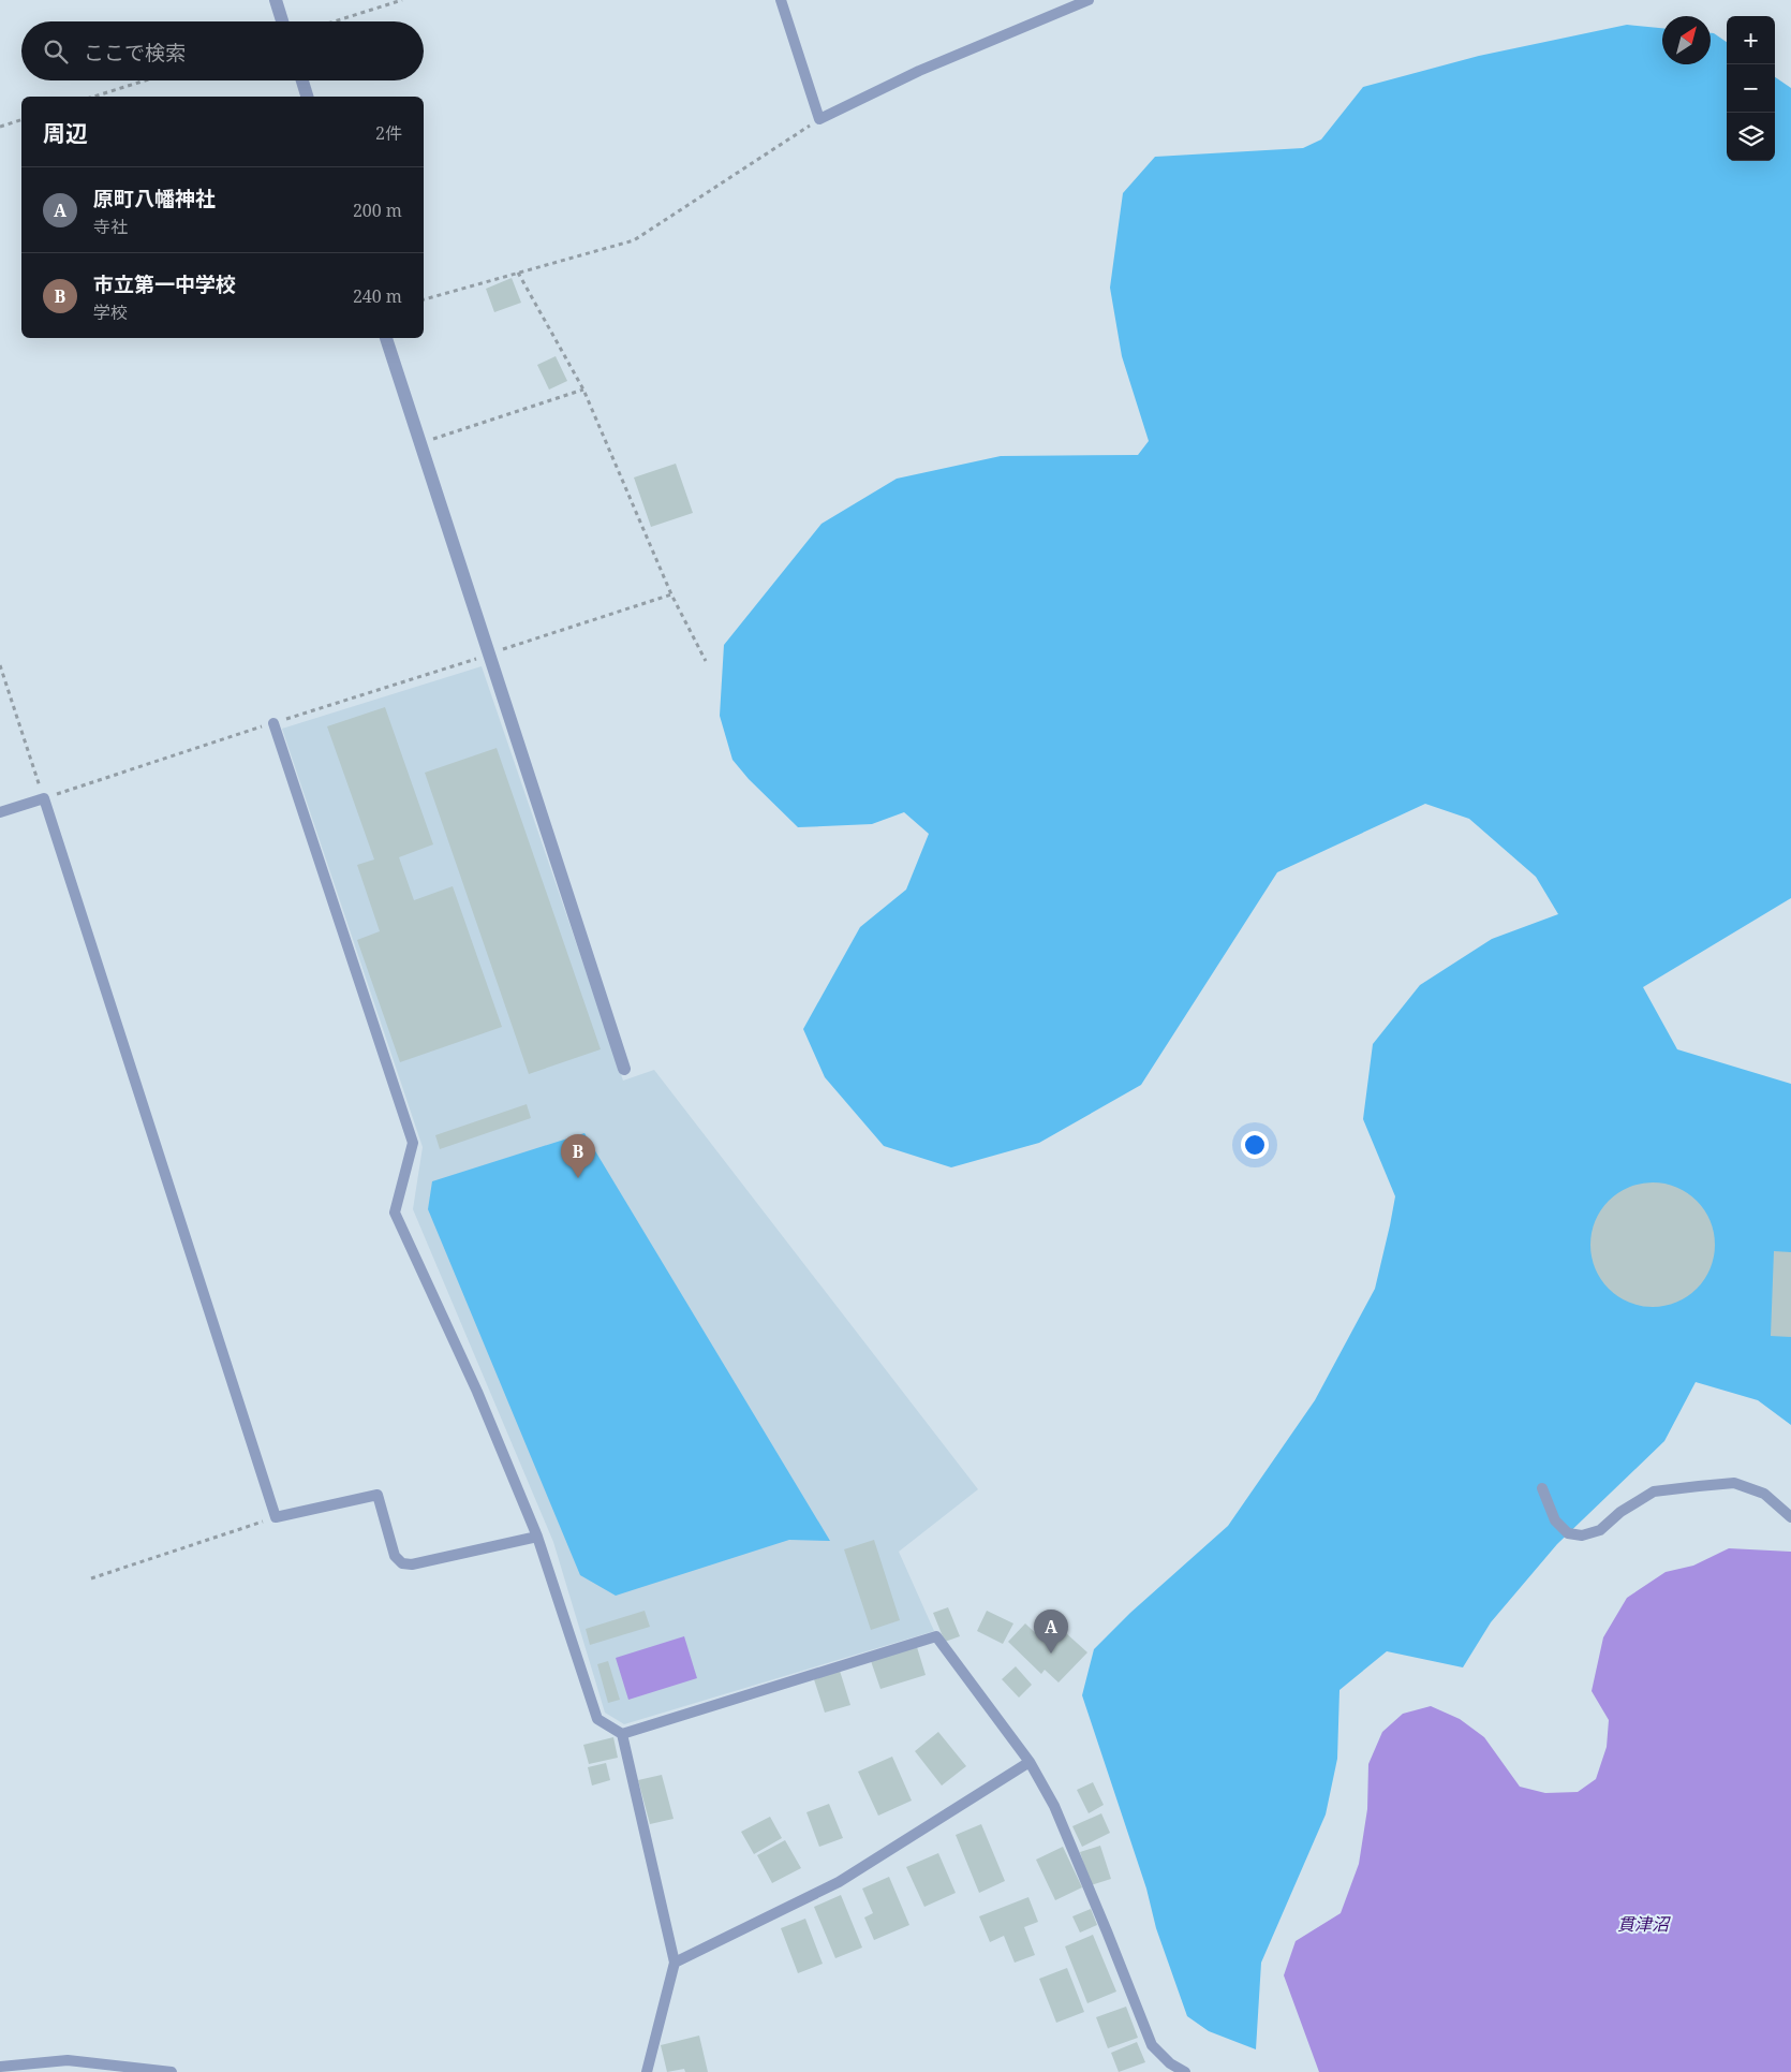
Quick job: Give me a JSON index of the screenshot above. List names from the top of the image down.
{
  "water": ["貫津沼"],
  "north": "top right",
  "page": {
    "map_buttons": ["+", "−"],
    "search": "ここで検索",
    "heading": ["周辺", "2件"],
    "list": [
      {
        "mark": "A",
        "name": "原町八幡神社",
        "note": "寺社",
        "value": "200 m"
      },
      {
        "mark": "B",
        "name": "市立第一中学校",
        "note": "学校",
        "value": "240 m"
      }
    ],
    "pins": ["B", "A"]
  }
}
